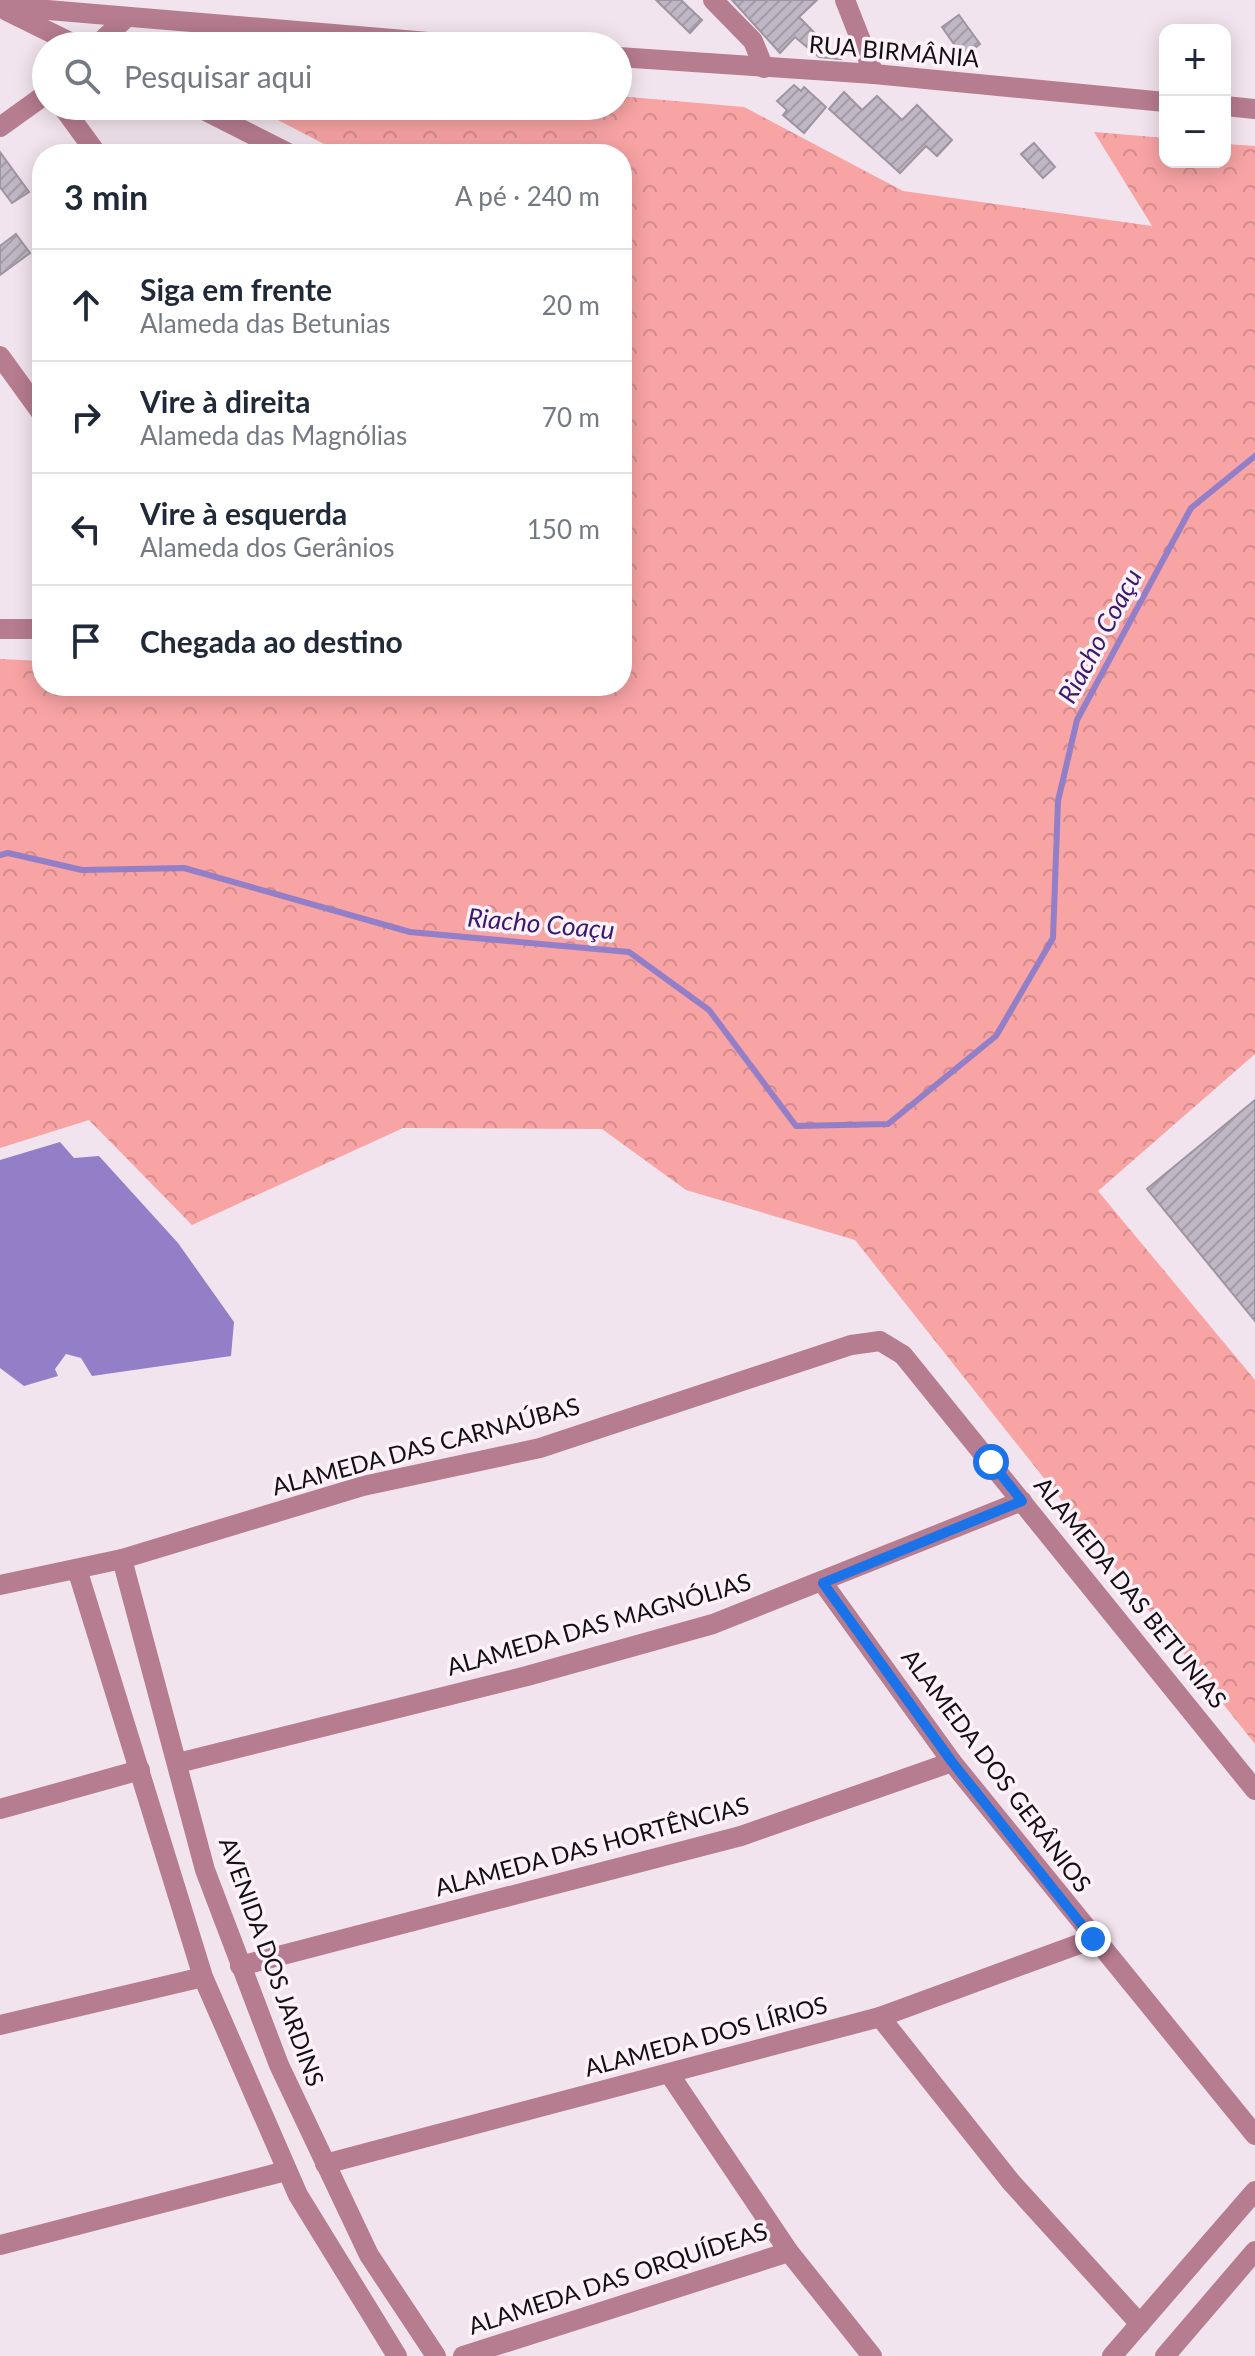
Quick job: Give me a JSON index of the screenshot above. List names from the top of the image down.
{
  "streets": {
    "street": [
      "RUA BIRMÂNIA",
      "ALAMEDA DAS CARNAÚBAS",
      "ALAMEDA DAS BETUNIAS",
      "ALAMEDA DAS MAGNÓLIAS",
      "ALAMEDA DOS GERÂNIOS",
      "ALAMEDA DAS HORTÊNCIAS",
      "AVENIDA DOS JARDINS",
      "ALAMEDA DOS LÍRIOS",
      "ALAMEDA DAS ORQUÍDEAS"
    ]
  },
  "crossings": [
    ["ALAMEDA DAS CARNAÚBAS", "ALAMEDA DAS BETUNIAS"],
    ["ALAMEDA DAS CARNAÚBAS", "AVENIDA DOS JARDINS"],
    ["ALAMEDA DAS BETUNIAS", "ALAMEDA DAS MAGNÓLIAS"],
    ["ALAMEDA DAS MAGNÓLIAS", "ALAMEDA DOS GERÂNIOS"],
    ["ALAMEDA DAS MAGNÓLIAS", "AVENIDA DOS JARDINS"],
    ["ALAMEDA DOS GERÂNIOS", "ALAMEDA DAS HORTÊNCIAS"],
    ["ALAMEDA DOS GERÂNIOS", "ALAMEDA DOS LÍRIOS"],
    ["ALAMEDA DAS HORTÊNCIAS", "AVENIDA DOS JARDINS"],
    ["AVENIDA DOS JARDINS", "ALAMEDA DOS LÍRIOS"]
  ],
  "water": ["Riacho Coaçu"],
  "page": {
    "map_buttons": ["+", "−"],
    "search": "Pesquisar aqui",
    "heading": ["3 min", "A pé · 240 m"],
    "list": [
      ["Siga em frente", "Alameda das Betunias", "20 m"],
      ["Vire à direita", "Alameda das Magnólias", "70 m"],
      ["Vire à esquerda", "Alameda dos Gerânios", "150 m"],
      "Chegada ao destino"
    ]
  }
}
